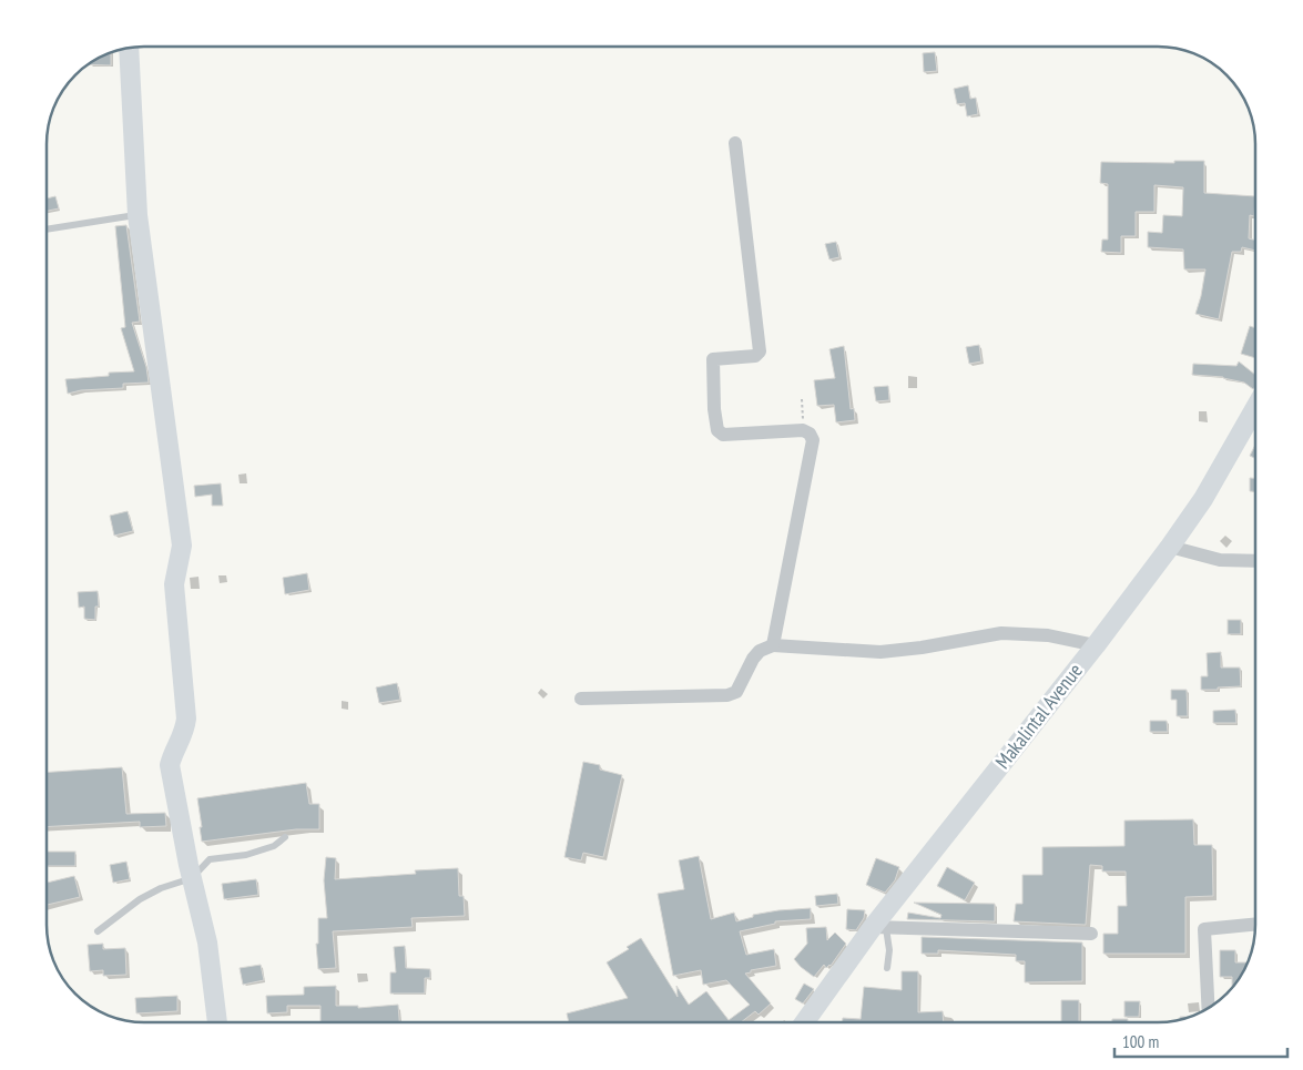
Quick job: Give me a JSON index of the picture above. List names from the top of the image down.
{
  "streets": {
    "street": ["Makalintal Avenue"]
  },
  "scale_bar": "100 m"
}
